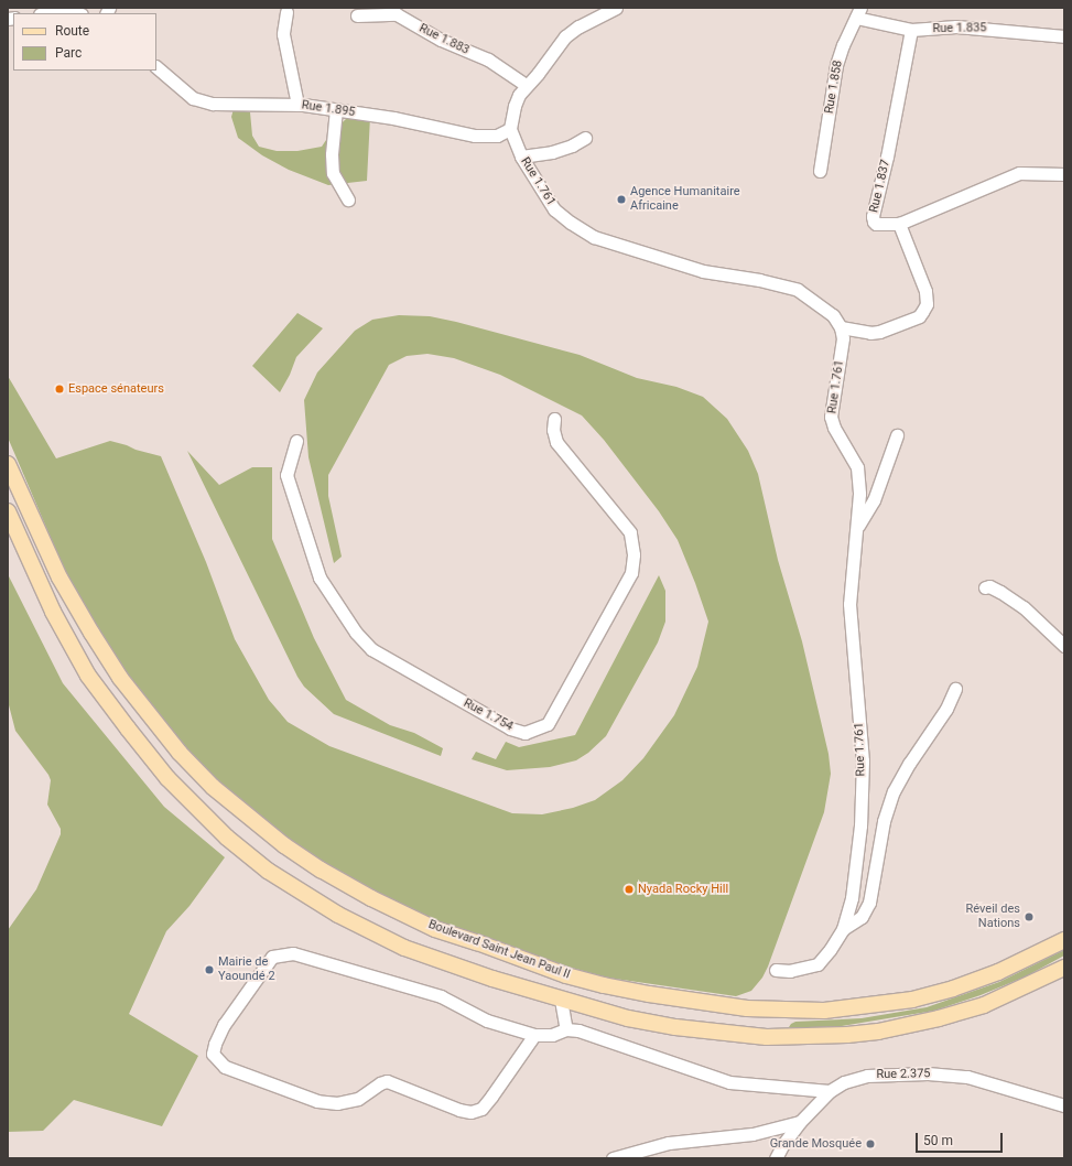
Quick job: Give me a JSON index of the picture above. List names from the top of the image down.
{
  "streets": {
    "main road": ["Boulevard Saint Jean Paul II"],
    "street": [
      "Rue 1.835",
      "Rue 1.883",
      "Rue 1.858",
      "Rue 1.895",
      "Rue 1.761",
      "Rue 1.837",
      "Rue 1.754",
      "Rue 2.375"
    ]
  },
  "crossings": [
    ["Rue 1.835", "Rue 1.858"],
    ["Rue 1.835", "Rue 1.837"],
    ["Rue 1.895", "Rue 1.761"]
  ],
  "places": [
    "Agence Humanitaire Africaine",
    "Espace sénateurs",
    "Nyada Rocky Hill",
    "Réveil des Nations",
    "Mairie de Yaoundé 2",
    "Grande Mosquée"
  ],
  "legend": ["Route", "Parc"],
  "scale_bar": "50 m"
}
